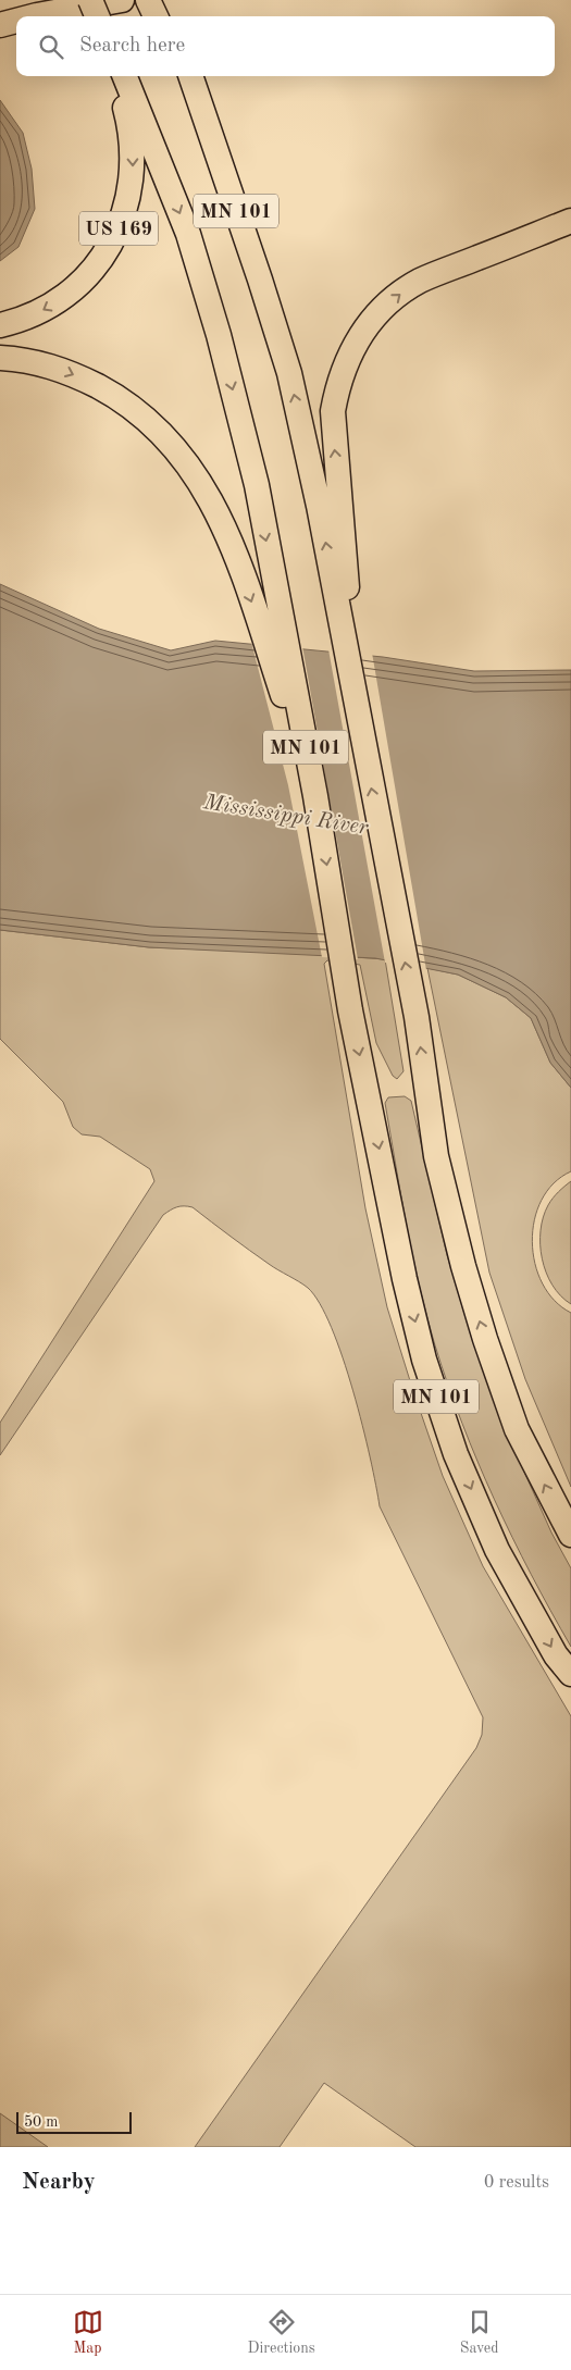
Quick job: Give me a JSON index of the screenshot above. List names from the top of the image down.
{
  "streets": {
    "highway": ["MN 101", "US 169"]
  },
  "water": ["Mississippi River"],
  "scale_bar": "50 m",
  "page": {
    "search": "Search here",
    "scale": "50 m",
    "heading": ["Nearby", "0 results"],
    "nav": ["Map", "Directions", "Saved"]
  }
}
